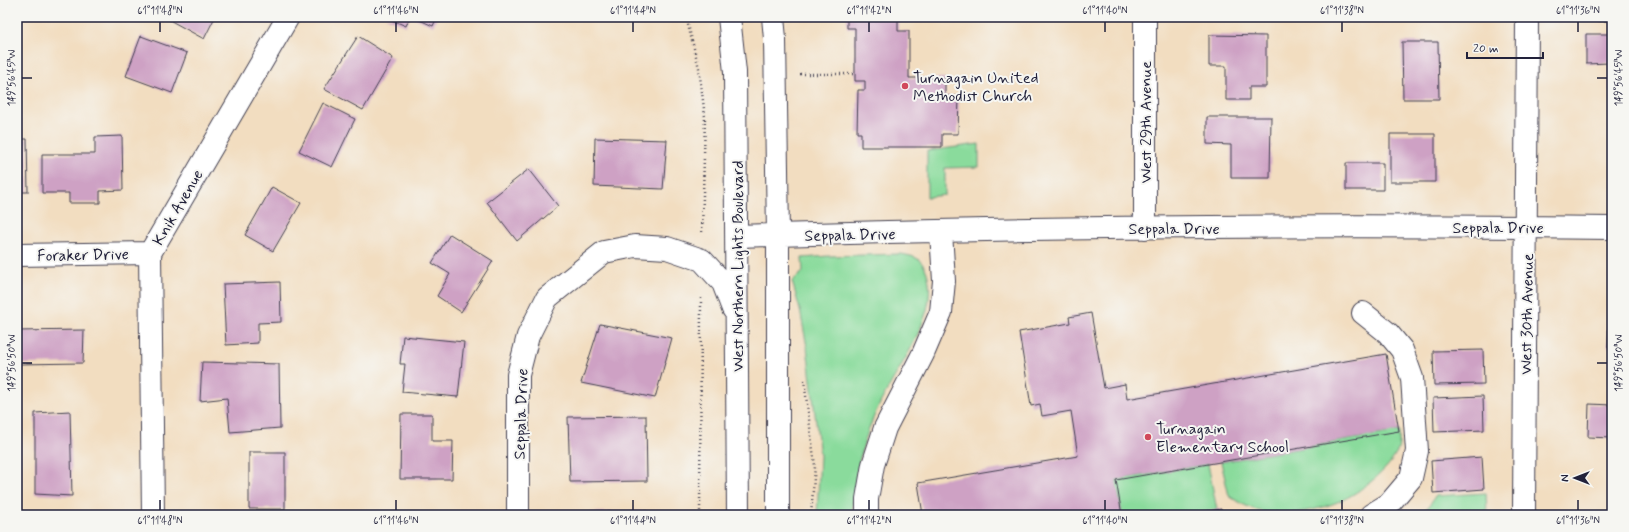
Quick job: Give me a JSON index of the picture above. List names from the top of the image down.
{
  "streets": {
    "street": [
      "West 29th Avenue",
      "Knik Avenue",
      "Seppala Drive",
      "Foraker Drive",
      "West Northern Lights Boulevard",
      "West 30th Avenue"
    ]
  },
  "crossings": [
    ["West 29th Avenue", "Seppala Drive"],
    ["Knik Avenue", "Foraker Drive"],
    ["Seppala Drive", "West Northern Lights Boulevard"],
    ["Seppala Drive", "West 30th Avenue"]
  ],
  "places": ["Turnagain United Methodist Church", "Turnagain Elementary School"],
  "scale_bar": "20 m",
  "north": "left",
  "coordinates": [
    "61°11'48\"N",
    "61°11'46\"N",
    "61°11'44\"N",
    "61°11'42\"N",
    "61°11'40\"N",
    "61°11'38\"N",
    "61°11'36\"N",
    "149°56'45\"W",
    "149°56'50\"W"
  ]
}
